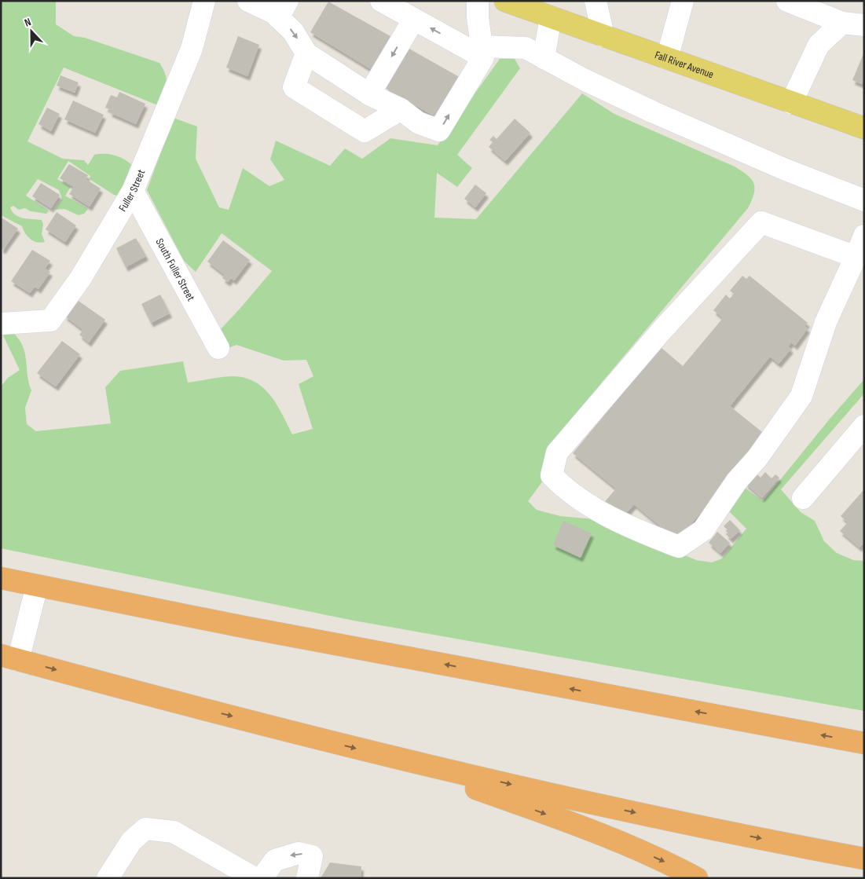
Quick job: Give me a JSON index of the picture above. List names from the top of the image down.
{
  "streets": {
    "main road": ["Fall River Avenue"],
    "street": ["Fuller Street", "South Fuller Street"]
  },
  "crossings": [
    ["Fuller Street", "South Fuller Street"]
  ],
  "north": "top"
}
